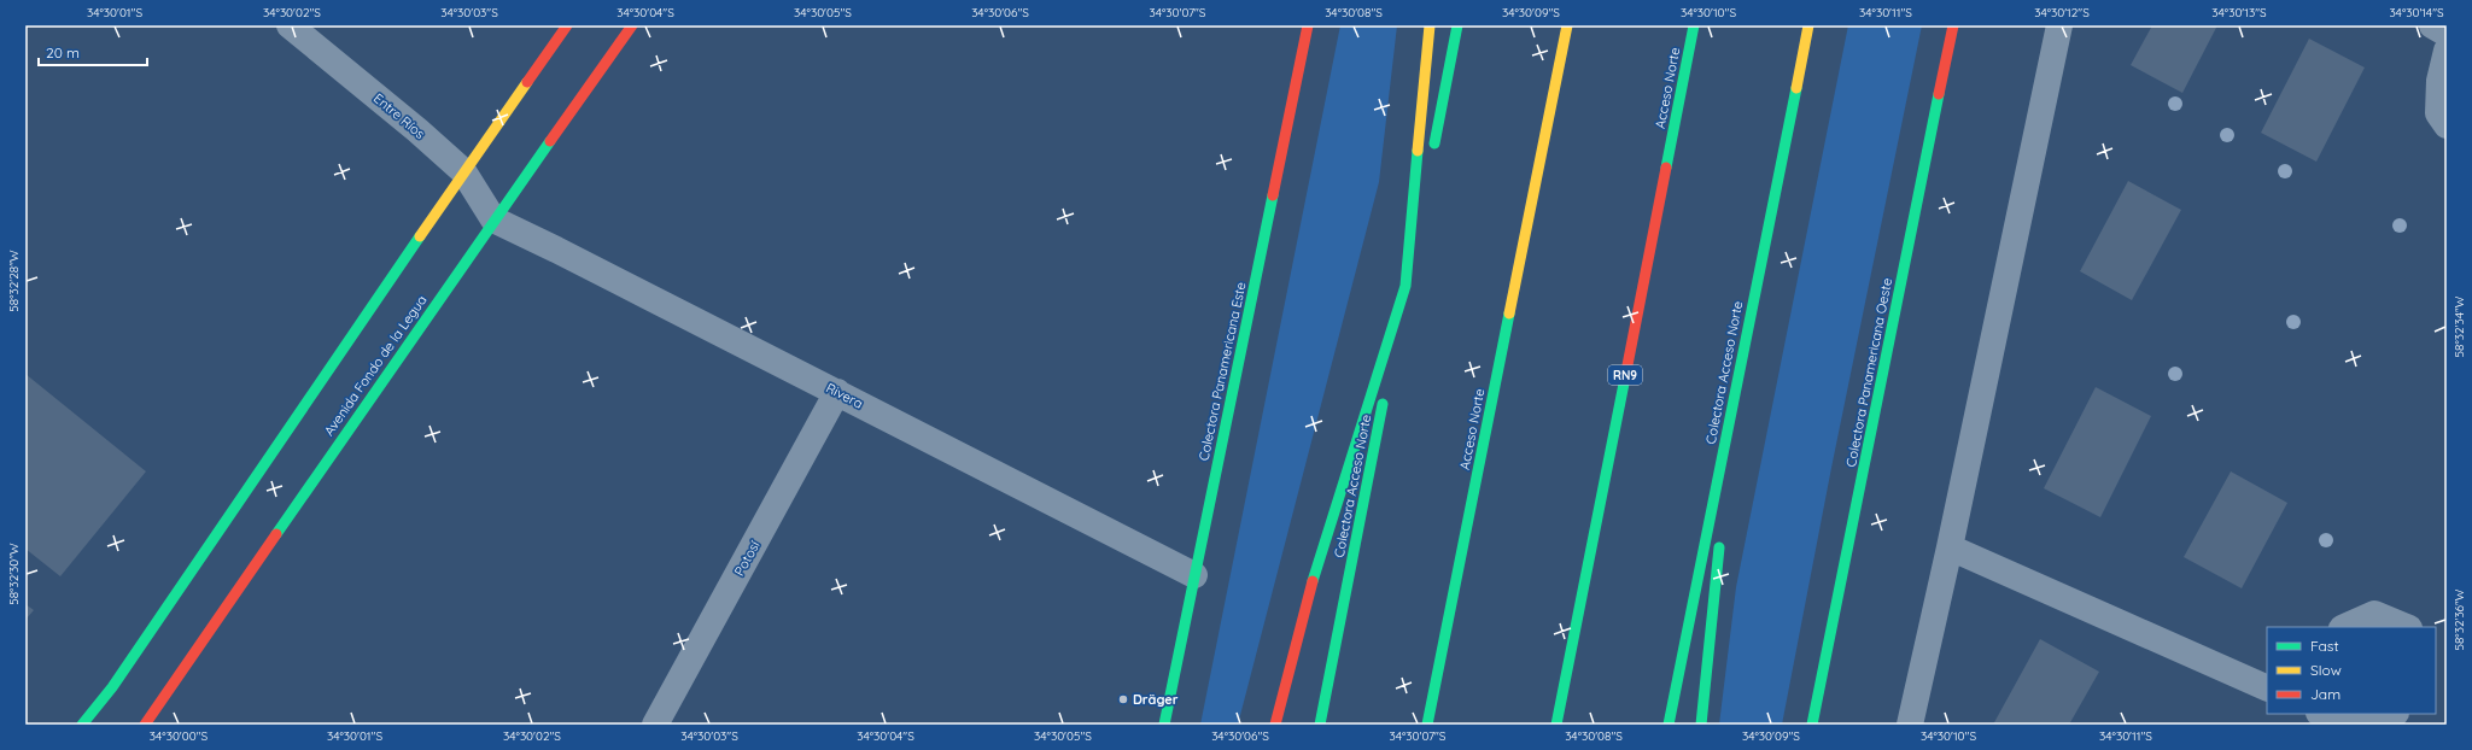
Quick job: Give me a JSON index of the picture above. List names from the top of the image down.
{
  "streets": {
    "main road": [
      "Acceso Norte",
      "Avenida Fondo de la Legua",
      "Colectora Panamericana Este",
      "Colectora Acceso Norte",
      "Colectora Panamericana Oeste",
      "RN9"
    ],
    "street": ["Entre Ríos", "Rivera", "Potosí"]
  },
  "crossings": [
    ["Entre Ríos", "Avenida Fondo de la Legua"],
    ["Entre Ríos", "Rivera"],
    ["Avenida Fondo de la Legua", "Rivera"],
    ["Colectora Panamericana Este", "Rivera"],
    ["Rivera", "Potosí"]
  ],
  "places": ["Dräger"],
  "legend": ["Fast", "Slow", "Jam"],
  "scale_bar": "20 m",
  "coordinates": [
    "34°30'01\"S",
    "34°30'02\"S",
    "34°30'03\"S",
    "34°30'04\"S",
    "34°30'05\"S",
    "34°30'06\"S",
    "34°30'07\"S",
    "34°30'08\"S",
    "34°30'09\"S",
    "34°30'10\"S",
    "34°30'11\"S",
    "34°30'12\"S",
    "34°30'13\"S",
    "34°30'14\"S",
    "58°32'28\"W",
    "58°32'34\"W",
    "58°32'30\"W",
    "58°32'36\"W",
    "34°30'00\"S"
  ]
}
